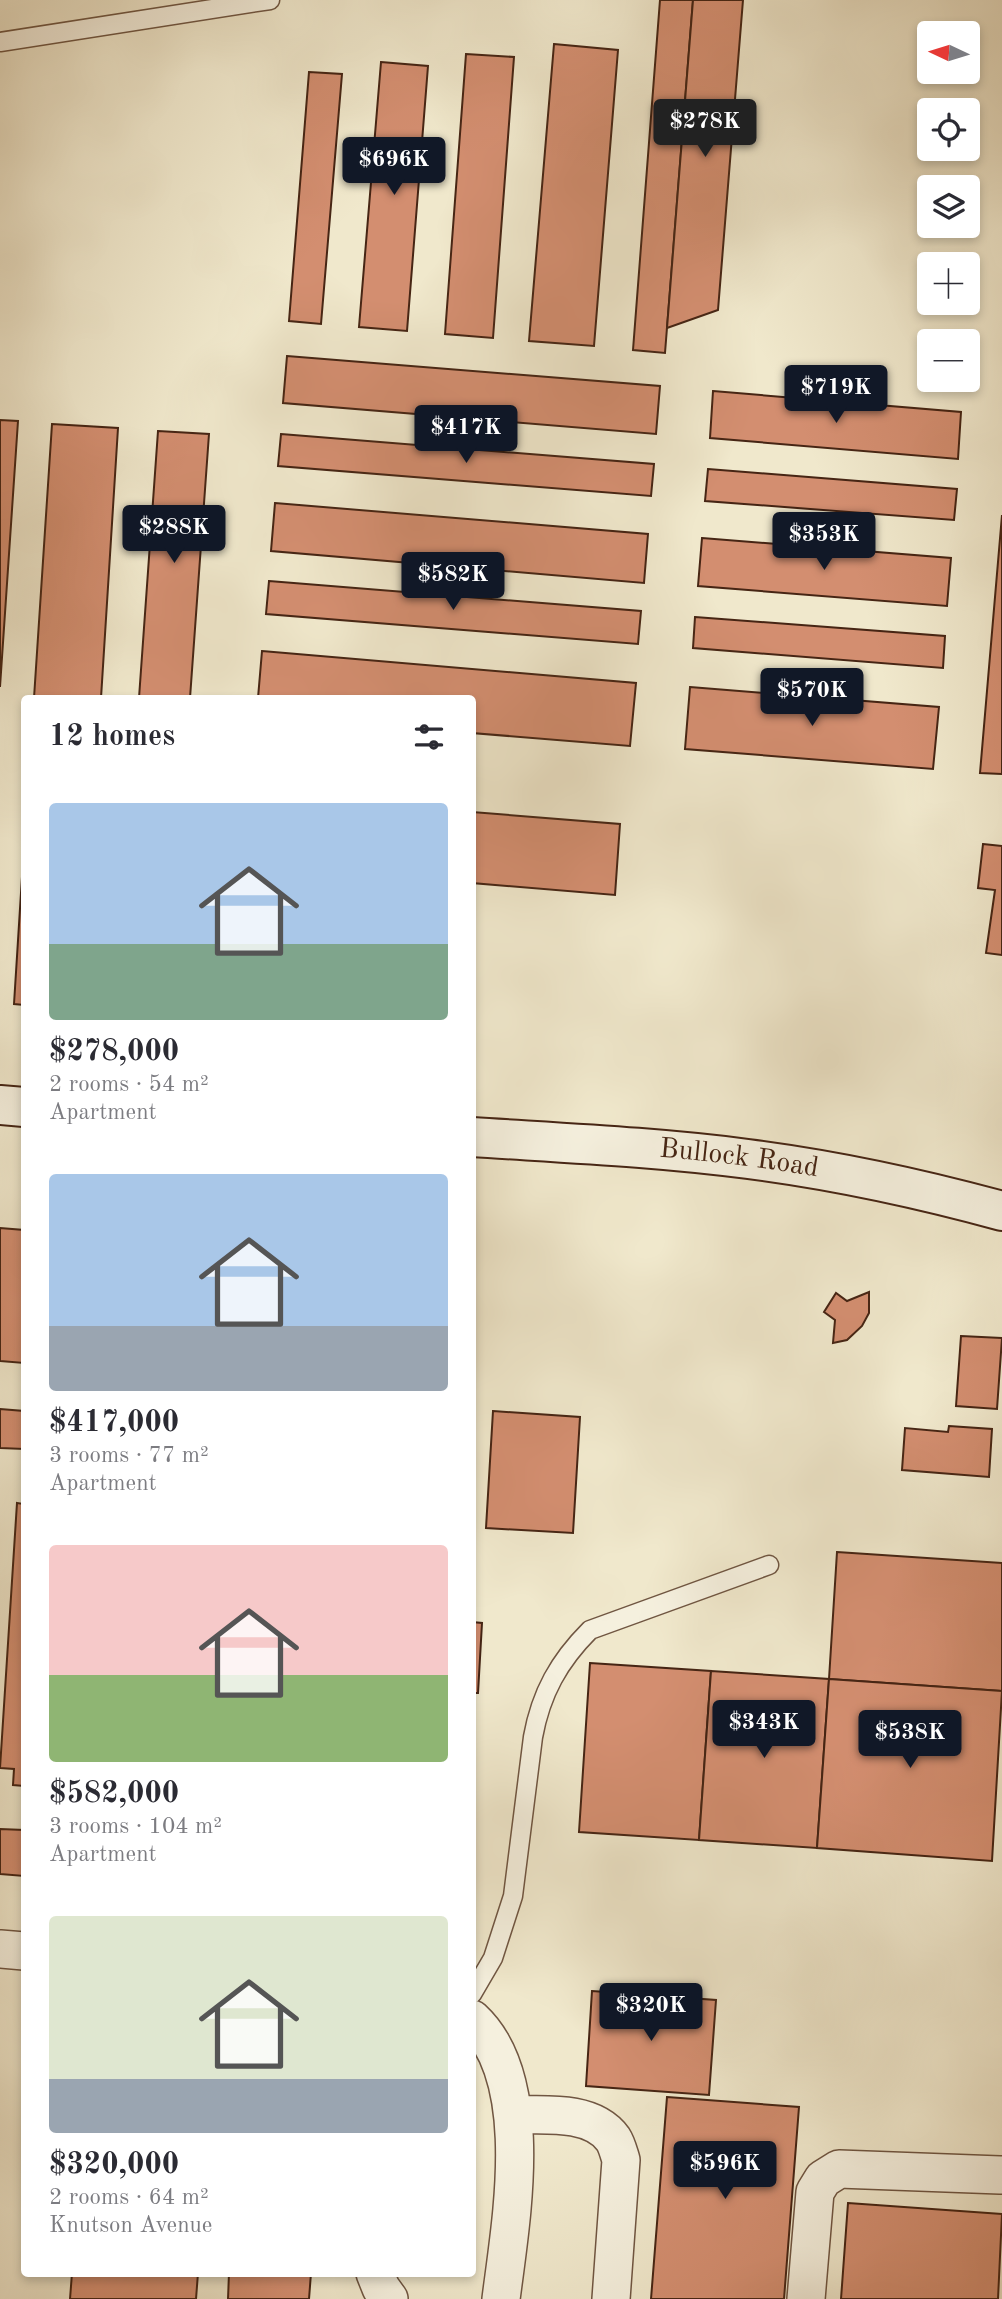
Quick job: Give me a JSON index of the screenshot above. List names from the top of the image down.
{
  "streets": {
    "street": ["Bullock Road"]
  },
  "north": "left",
  "page": {
    "map_buttons": ["+", "−"],
    "price": [
      "$278K",
      "$696K",
      "$719K",
      "$417K",
      "$288K",
      "$353K",
      "$582K",
      "$570K",
      "$343K",
      "$538K",
      "$320K",
      "$596K"
    ],
    "heading": "12 homes",
    "list": [
      {
        "name": "$278,000",
        "note": "2 rooms · 54 m² · Apartment"
      },
      {
        "name": "$417,000",
        "note": "3 rooms · 77 m² · Apartment"
      },
      {
        "name": "$582,000",
        "note": "3 rooms · 104 m² · Apartment"
      },
      {
        "name": "$320,000",
        "note": "2 rooms · 64 m² · Knutson Avenue"
      }
    ]
  }
}
